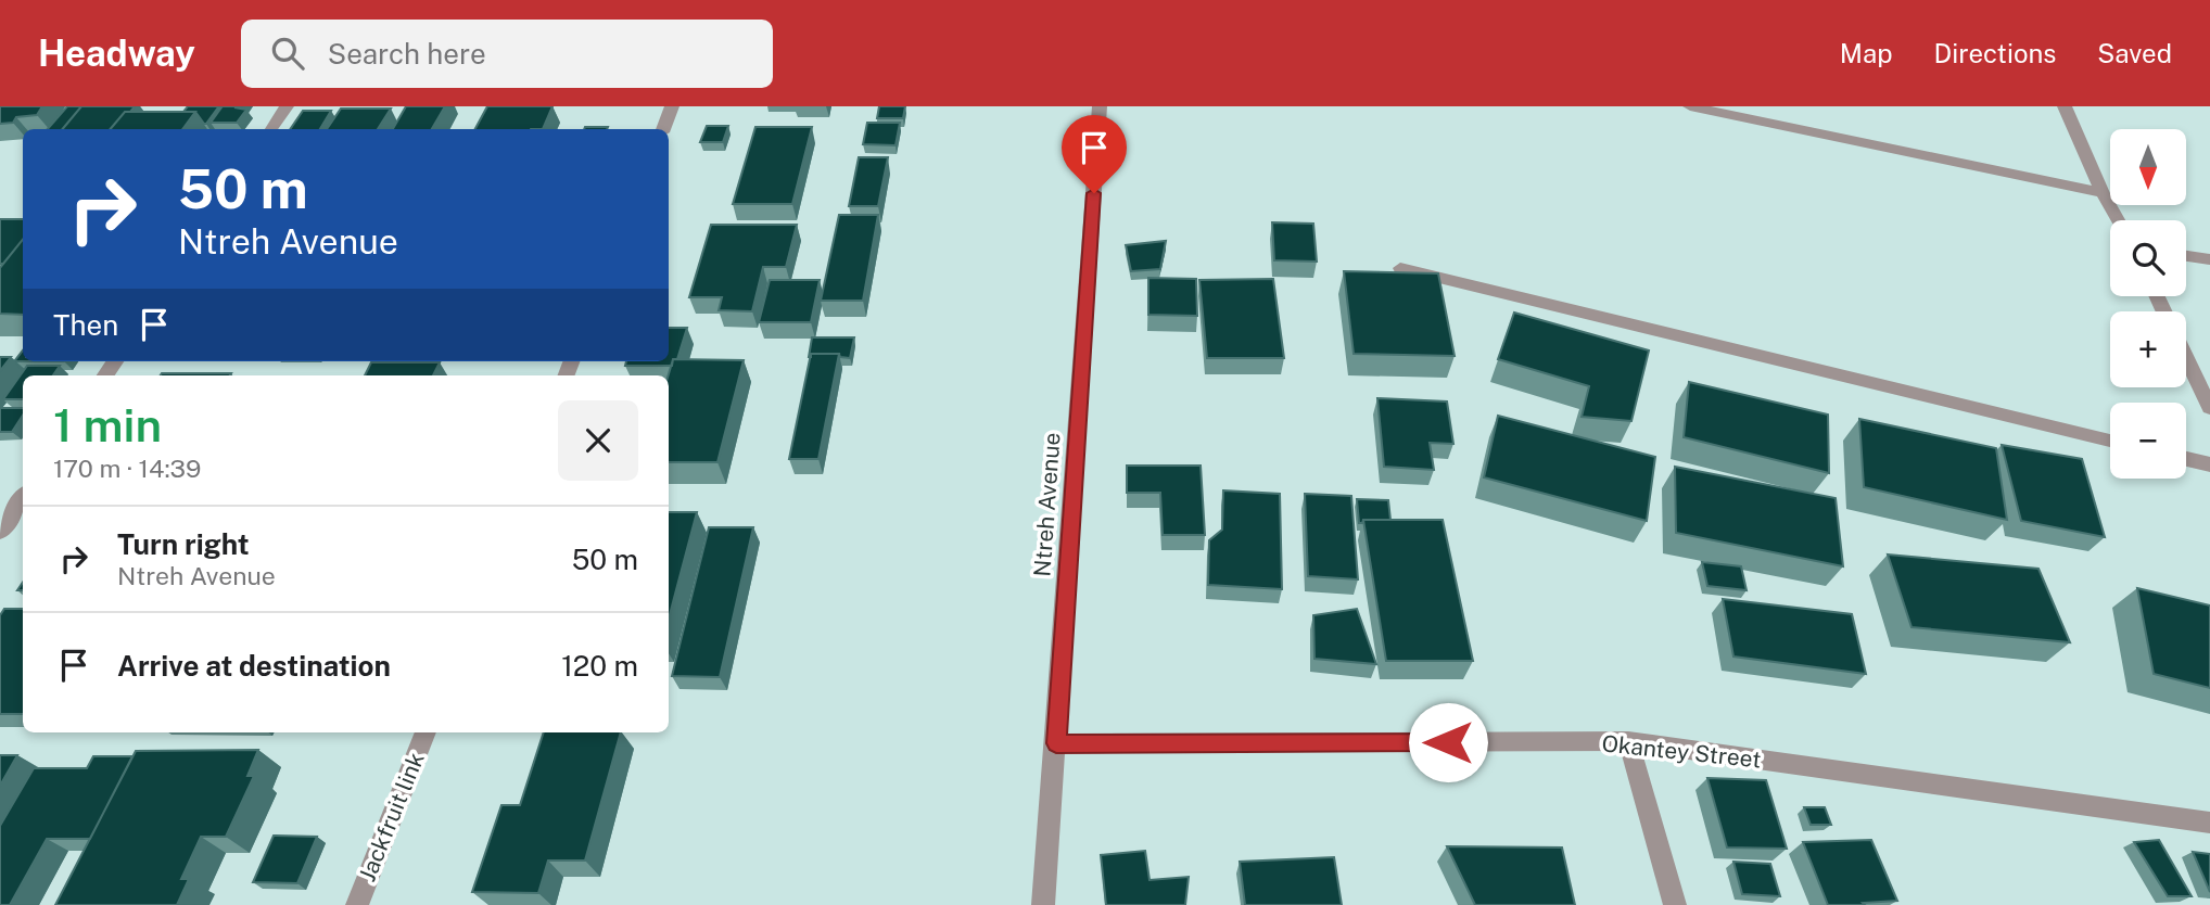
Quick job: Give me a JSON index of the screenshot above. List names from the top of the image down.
{
  "streets": {
    "street": ["Ntreh Avenue", "Okantey Street", "Jackfruit link"]
  },
  "crossings": [
    ["Ntreh Avenue", "Okantey Street"]
  ],
  "north": "bottom",
  "page": {
    "header": "Headway",
    "search": "Search here",
    "nav": ["Map", "Directions", "Saved"],
    "map_buttons": ["+", "−"],
    "turn": ["50 m", "Ntreh Avenue"],
    "then": "Then",
    "heading": ["1 min", "170 m · 14:39"],
    "list": [
      {
        "name": "Turn right",
        "note": "Ntreh Avenue",
        "value": "50 m"
      },
      {
        "name": "Arrive at destination",
        "value": "120 m"
      }
    ]
  }
}
